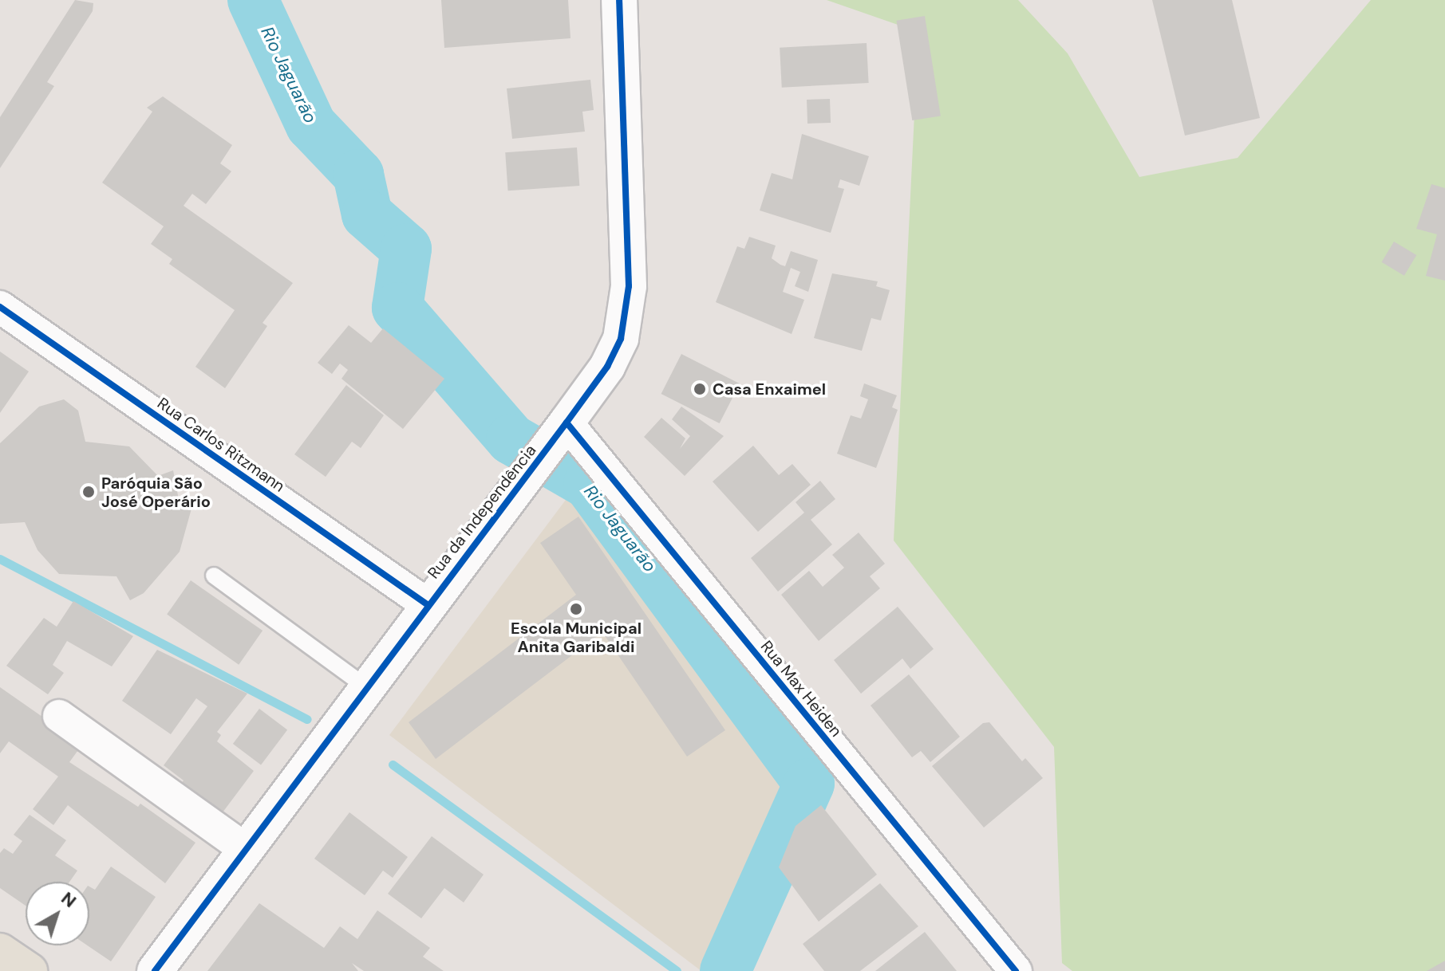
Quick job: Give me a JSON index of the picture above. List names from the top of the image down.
{
  "streets": {
    "street": ["Rua Carlos Ritzmann", "Rua da Independência", "Rua Max Heiden"]
  },
  "crossings": [
    ["Rua Carlos Ritzmann", "Rua da Independência"],
    ["Rua da Independência", "Rua Max Heiden"]
  ],
  "water": ["Rio Jaguarão"],
  "places": ["Casa Enxaimel", "Paróquia São José Operário", "Escola Municipal Anita Garibaldi"],
  "north": "top right"
}
